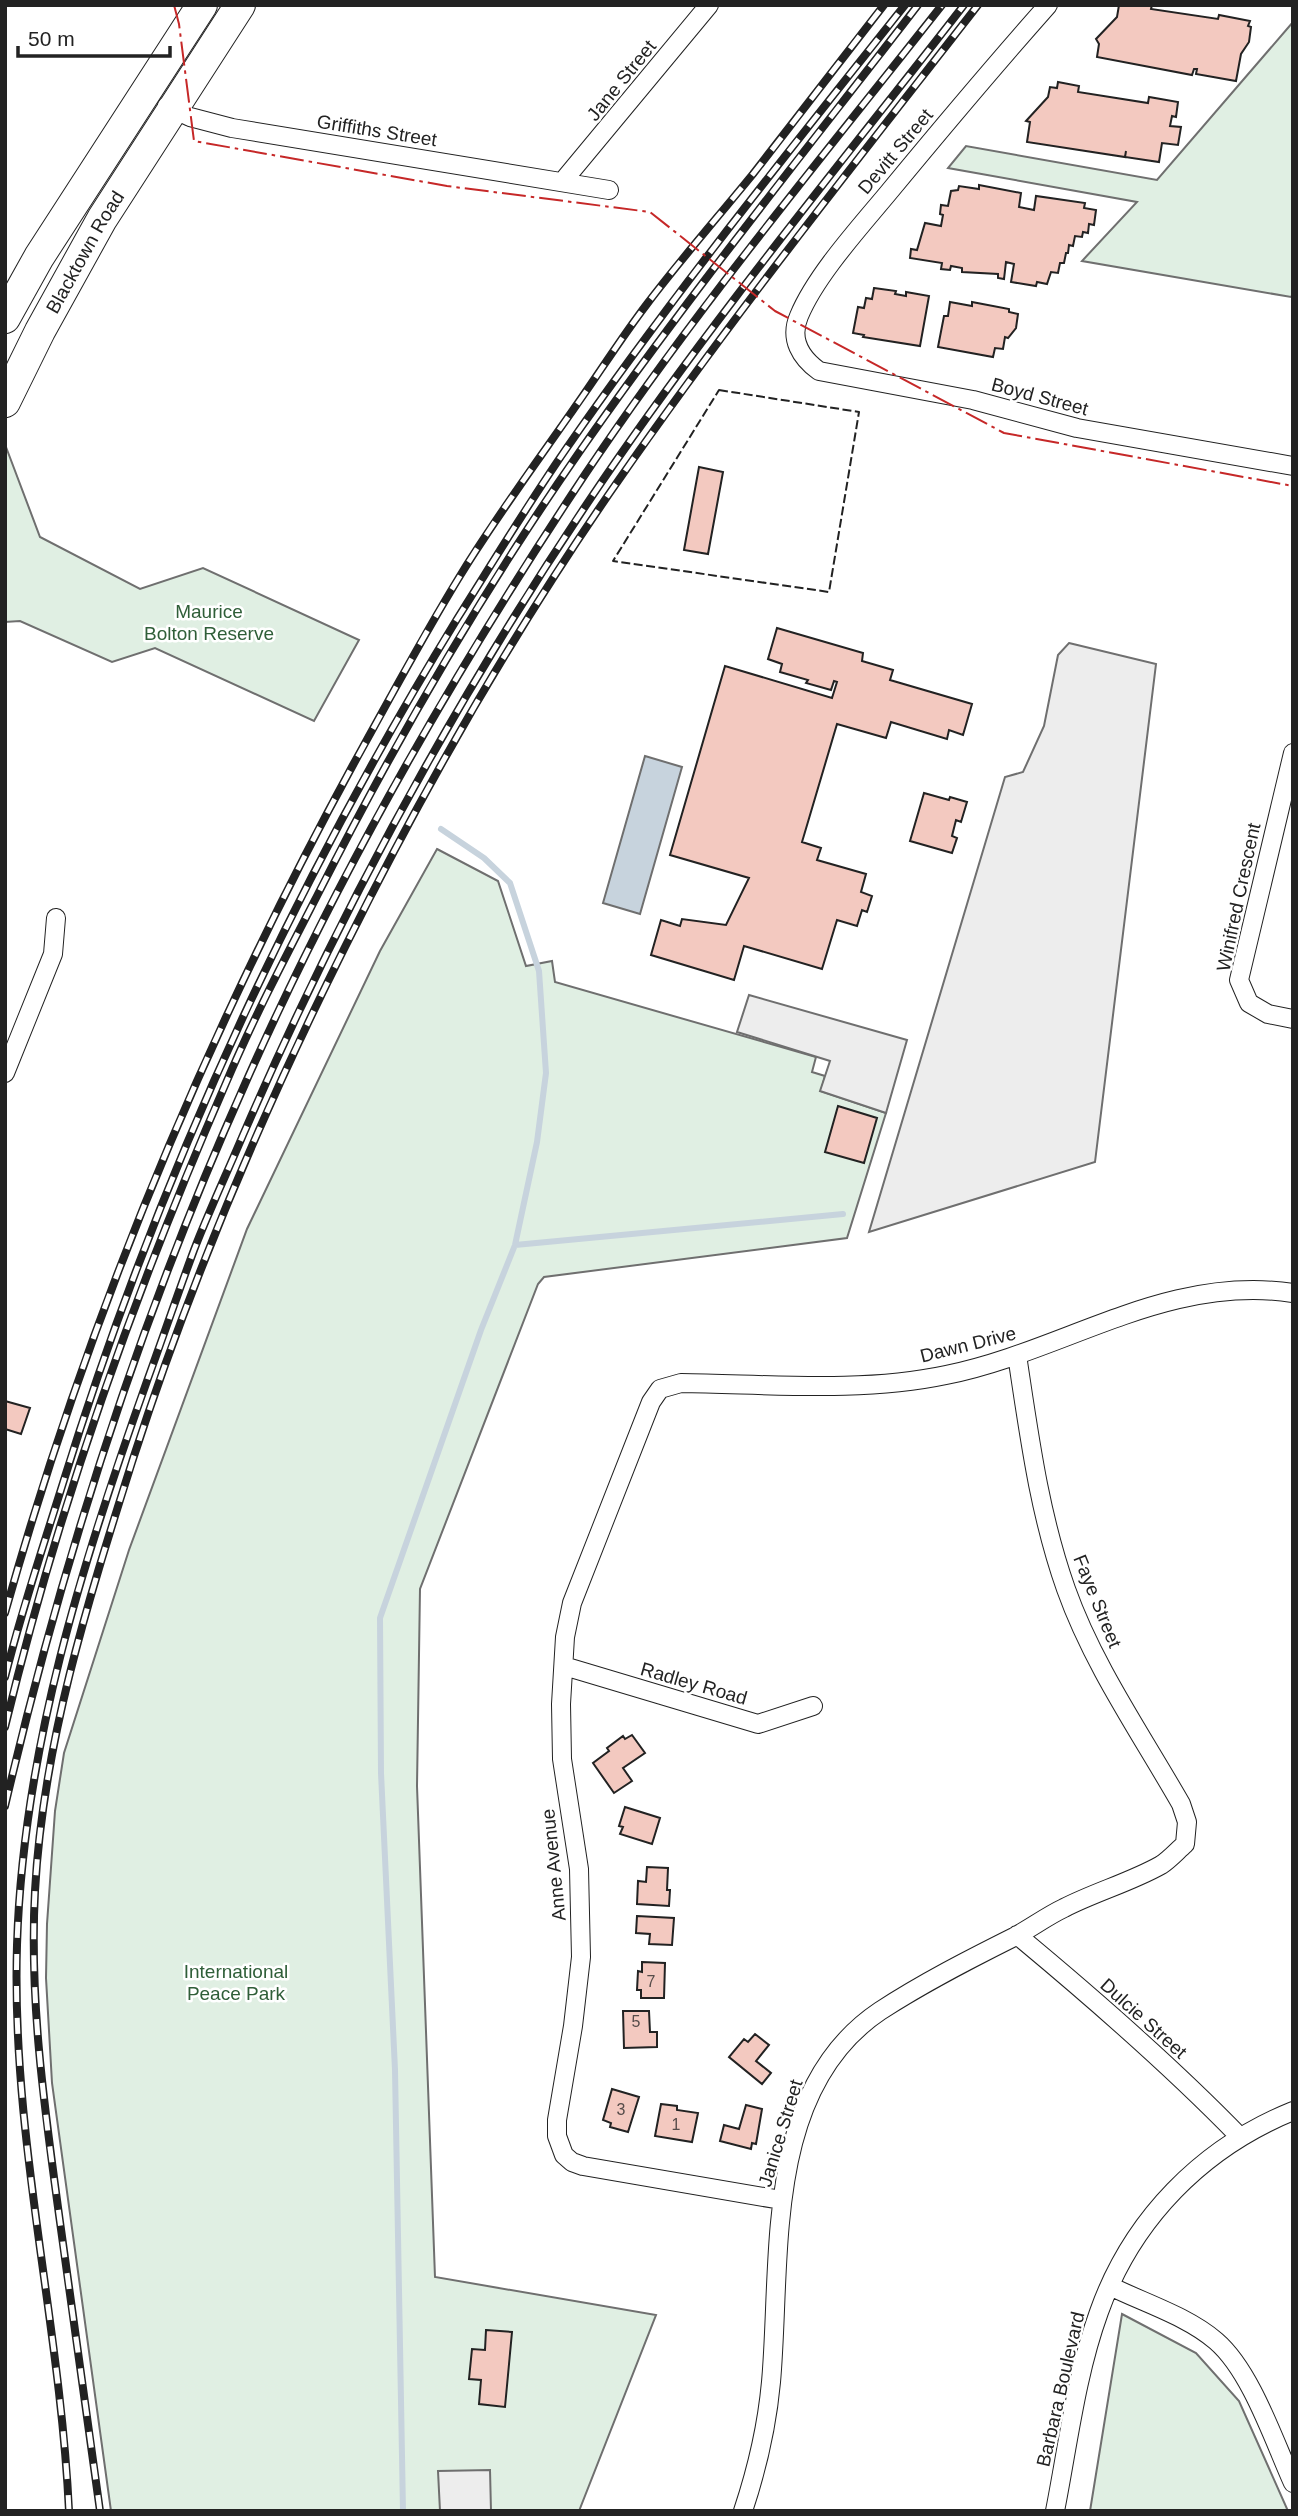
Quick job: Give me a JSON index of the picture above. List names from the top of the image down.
{
  "streets": {
    "main road": ["Blacktown Road"],
    "street": [
      "Jane Street",
      "Griffiths Street",
      "Devitt Street",
      "Boyd Street",
      "Winifred Crescent",
      "Dawn Drive",
      "Faye Street",
      "Radley Road",
      "Anne Avenue",
      "Dulcie Street",
      "Janice Street",
      "Barbara Boulevard"
    ]
  },
  "crossings": [
    ["Jane Street", "Griffiths Street"],
    ["Griffiths Street", "Blacktown Road"],
    ["Devitt Street", "Boyd Street"],
    ["Dawn Drive", "Faye Street"],
    ["Dawn Drive", "Anne Avenue"],
    ["Faye Street", "Janice Street"],
    ["Radley Road", "Anne Avenue"],
    ["Anne Avenue", "Janice Street"],
    ["Dulcie Street", "Janice Street"],
    ["Dulcie Street", "Barbara Boulevard"]
  ],
  "parks": ["Maurice Bolton Reserve", "International Peace Park"],
  "house_numbers": [
    "7",
    "5",
    "3",
    "1"
  ],
  "scale_bar": "50 m"
}
